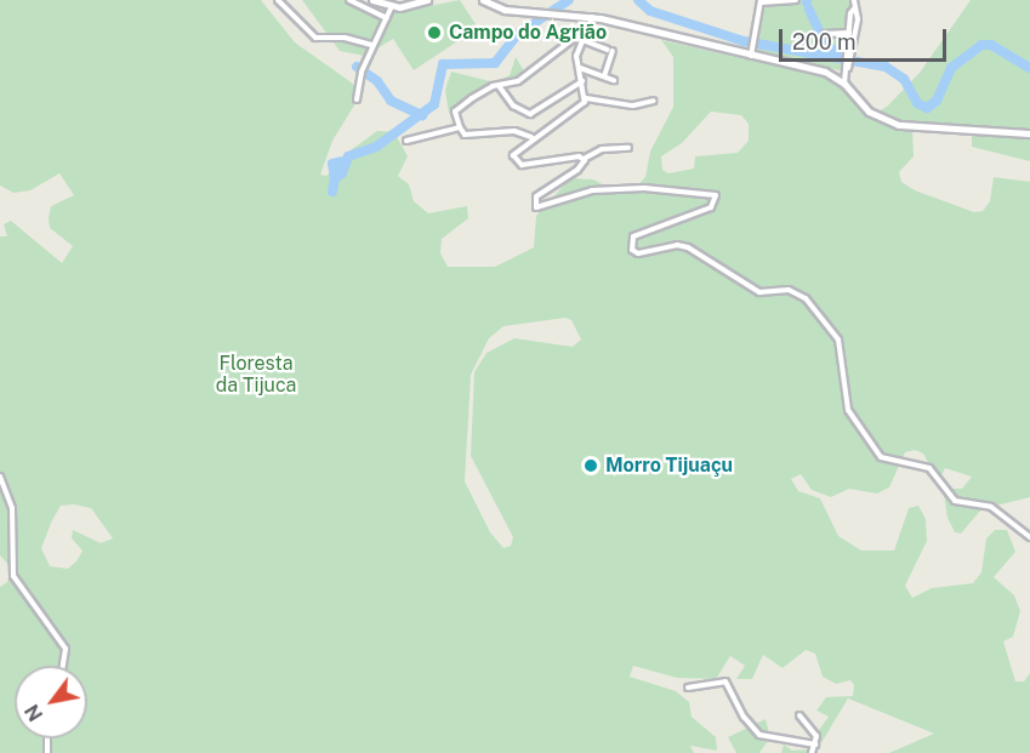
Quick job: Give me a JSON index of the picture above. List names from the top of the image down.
{
  "parks": ["Floresta da Tijuca"],
  "places": ["Campo do Agrião", "Morro Tijuaçu"],
  "scale_bar": "200 m",
  "north": "bottom left"
}
